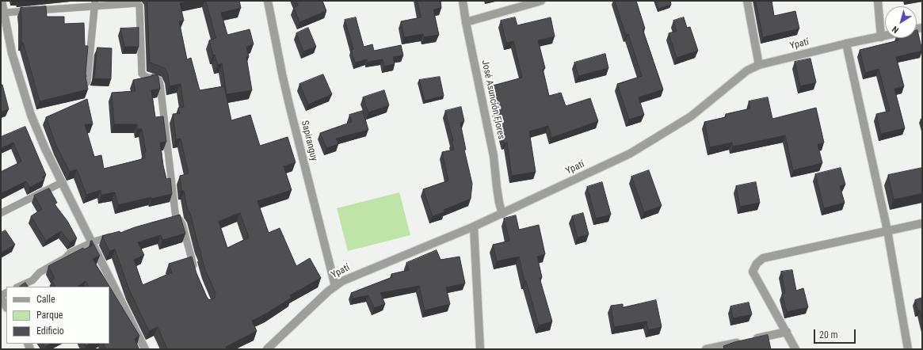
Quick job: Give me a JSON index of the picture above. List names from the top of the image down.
{
  "streets": {
    "street": ["Ypatí", "José Asunción Flores", "Sapiranguy"]
  },
  "crossings": [
    ["Ypatí", "José Asunción Flores"],
    ["Ypatí", "Sapiranguy"]
  ],
  "legend": ["Calle", "Parque", "Edificio"],
  "scale_bar": "20 m",
  "north": "bottom left"
}
